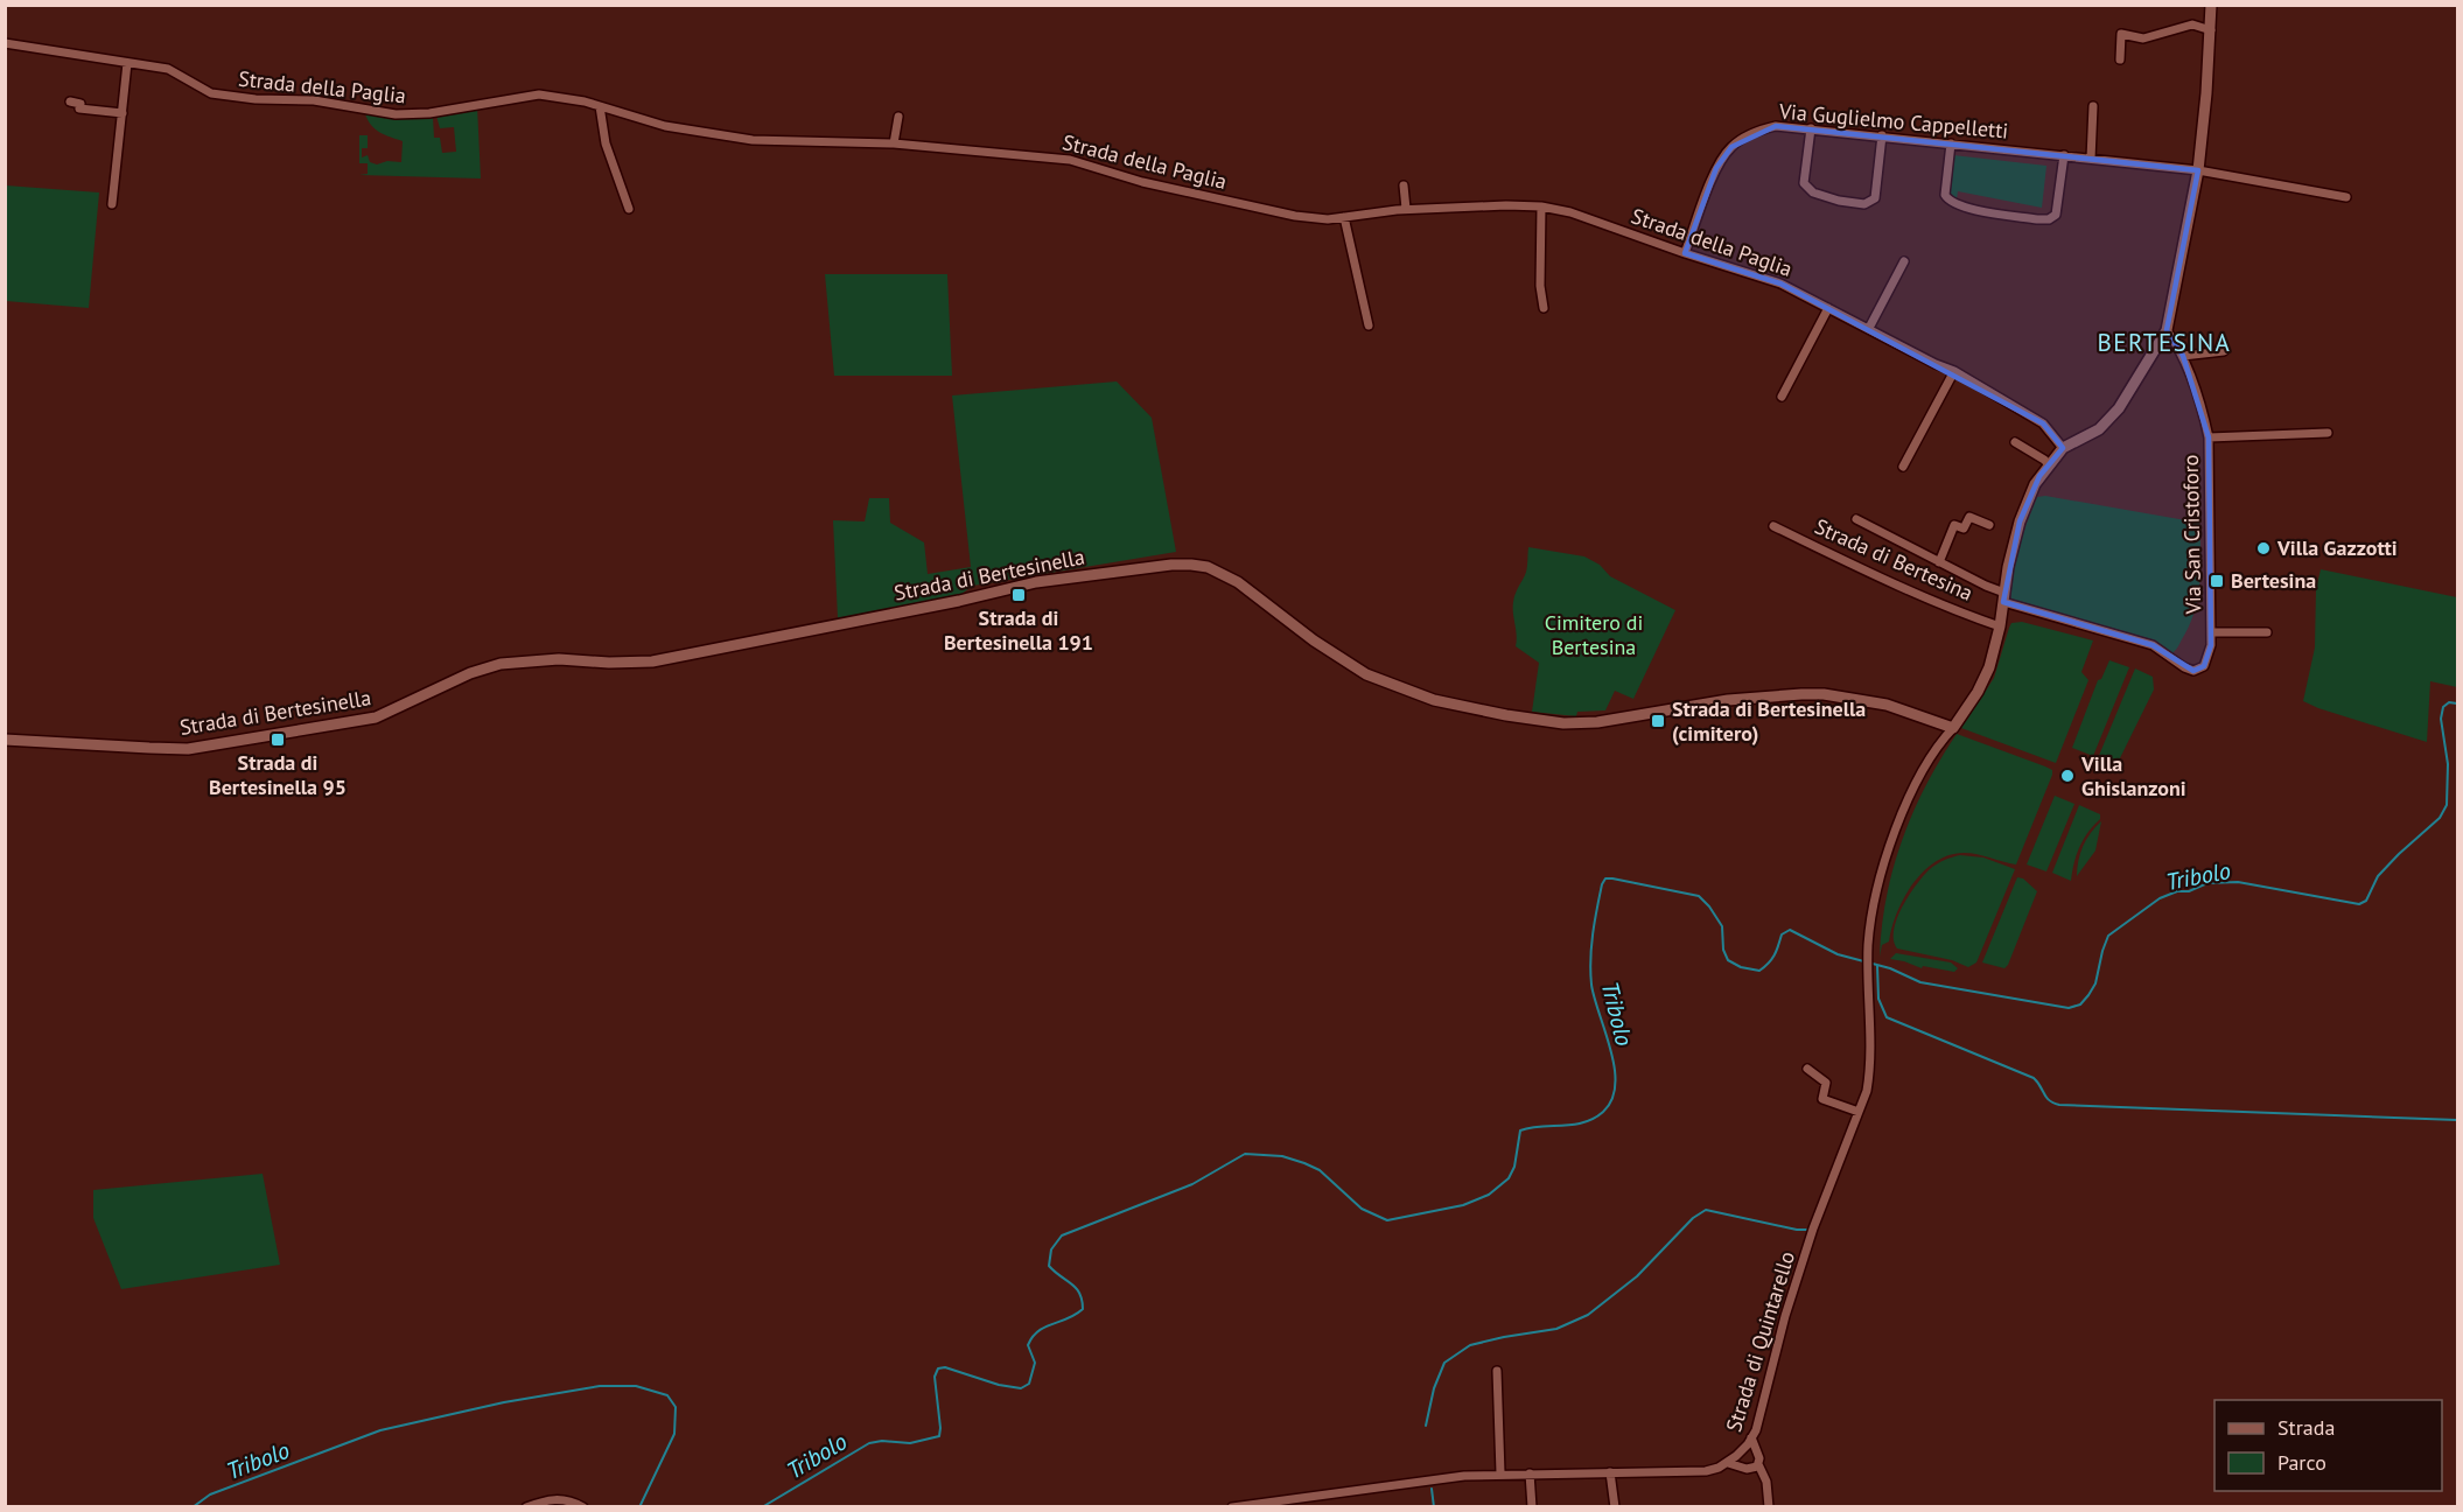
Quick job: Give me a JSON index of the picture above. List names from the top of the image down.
{
  "streets": {
    "street": [
      "Strada della Paglia",
      "Via Guglielmo Cappelletti",
      "Via San Cristoforo",
      "Strada di Bertesina",
      "Strada di Bertesinella",
      "Strada di Quintarello"
    ]
  },
  "crossings": [
    ["Strada della Paglia", "Via Guglielmo Cappelletti"],
    ["Strada della Paglia", "Strada di Bertesina"],
    ["Via Guglielmo Cappelletti", "Strada di Bertesina"],
    ["Via San Cristoforo", "Strada di Bertesina"],
    ["Strada di Bertesina", "Strada di Bertesinella"],
    ["Strada di Bertesina", "Strada di Quintarello"],
    ["Strada di Bertesinella", "Strada di Quintarello"]
  ],
  "districts": ["BERTESINA"],
  "water": ["Tribolo"],
  "parks": ["Cimitero di Bertesina"],
  "places": {
    "other": ["Villa Gazzotti", "Villa Ghislanzoni"],
    "transit": [
      "Bertesina",
      "Strada di Bertesinella 191",
      "Strada di Bertesinella (cimitero)",
      "Strada di Bertesinella 95"
    ]
  },
  "legend": ["Strada", "Parco"]
}
